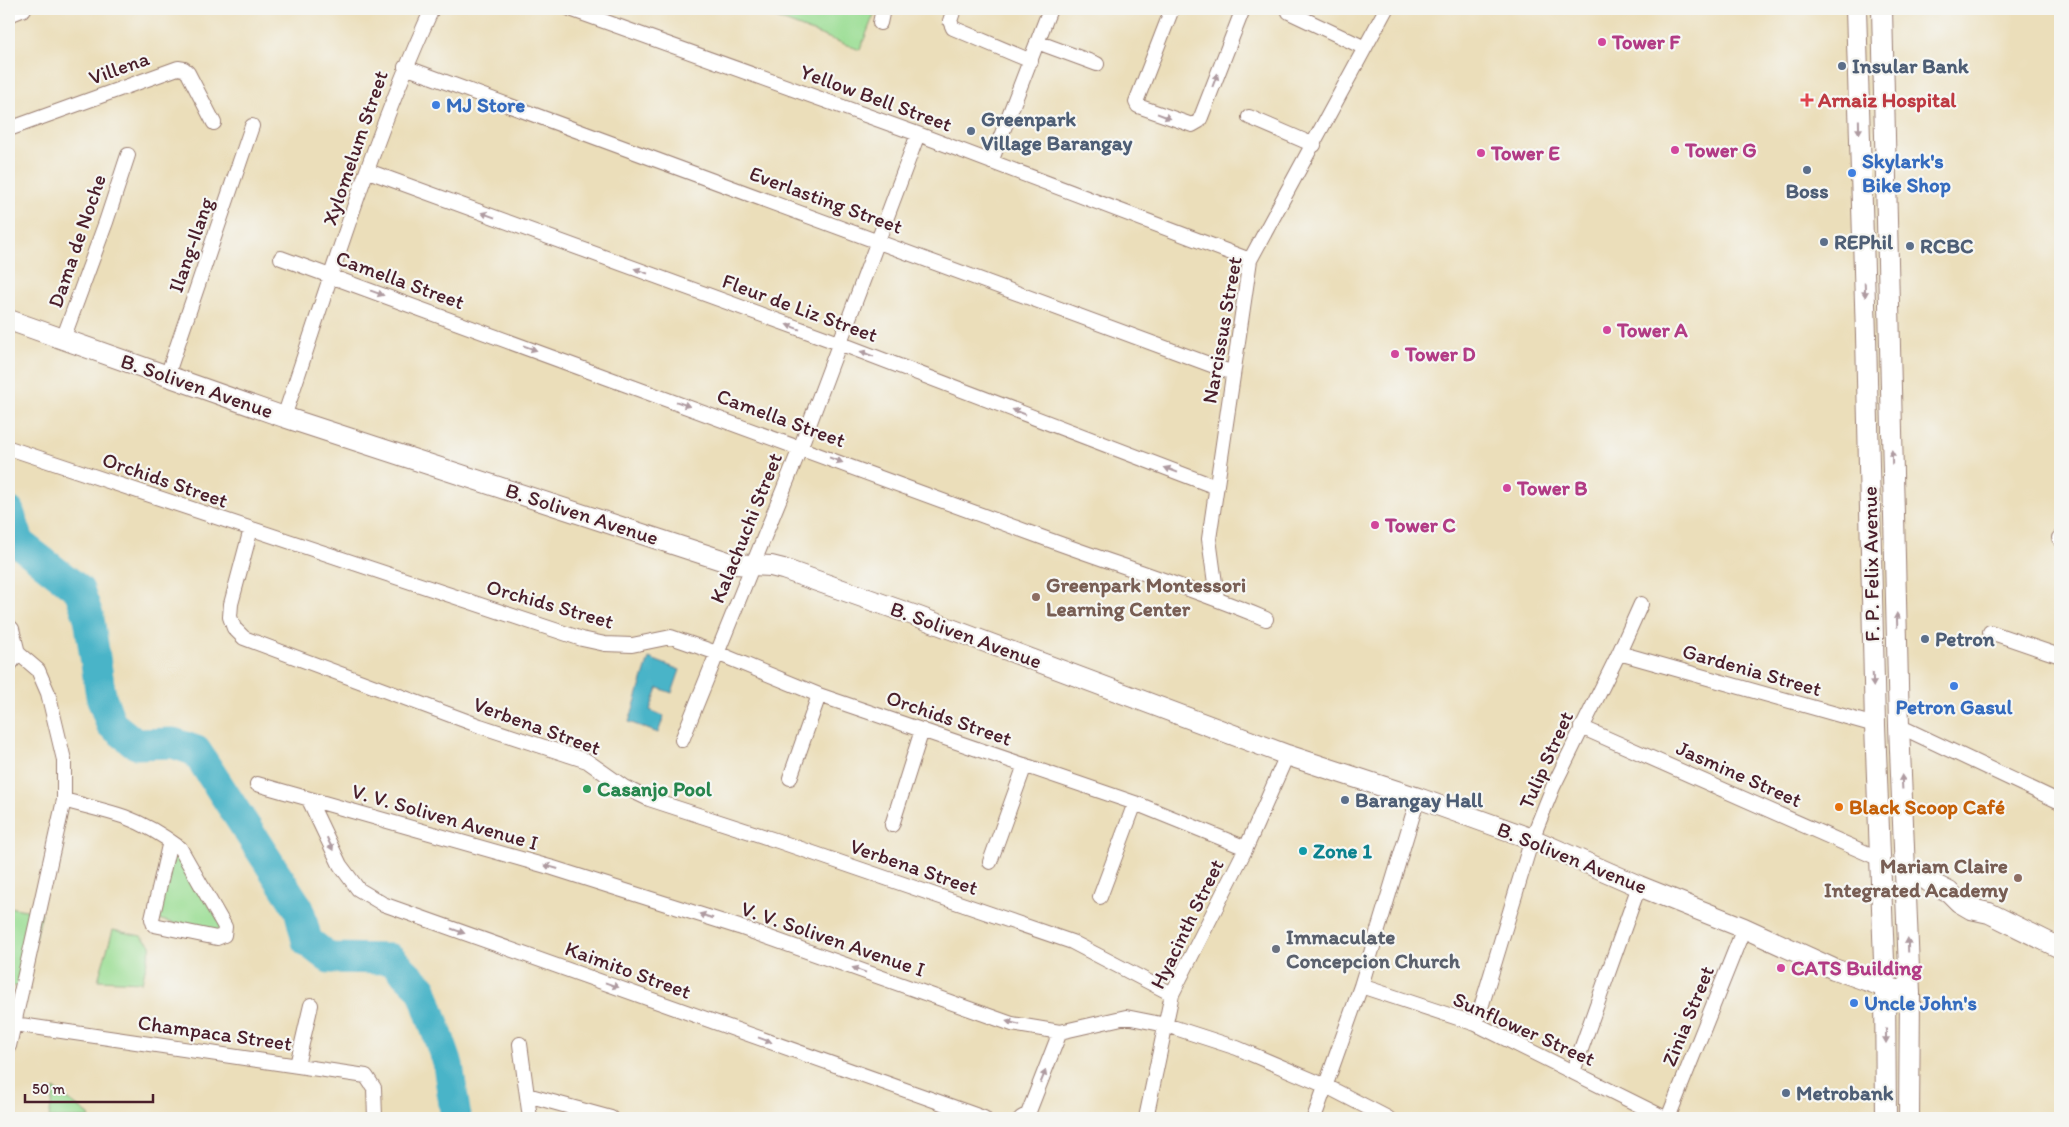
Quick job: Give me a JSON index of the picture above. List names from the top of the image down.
{
  "streets": {
    "main road": ["B. Soliven Avenue", "F. P. Felix Avenue"],
    "street": [
      "Villena",
      "Yellow Bell Street",
      "Xylomelum Street",
      "Everlasting Street",
      "Dama de Noche",
      "Ilang-Ilang",
      "Camella Street",
      "Fleur de Liz Street",
      "Narcissus Street",
      "Orchids Street",
      "Kalachuchi Street",
      "Gardenia Street",
      "Verbena Street",
      "Tulip Street",
      "Jasmine Street",
      "V. V. Soliven Avenue I",
      "Hyacinth Street",
      "Kaimito Street",
      "Zinia Street",
      "Sunflower Street",
      "Champaca Street"
    ]
  },
  "crossings": [
    ["Yellow Bell Street", "Narcissus Street"],
    ["Yellow Bell Street", "Kalachuchi Street"],
    ["Xylomelum Street", "Everlasting Street"],
    ["Xylomelum Street", "Camella Street"],
    ["Xylomelum Street", "Fleur de Liz Street"],
    ["Xylomelum Street", "B. Soliven Avenue"],
    ["Everlasting Street", "Narcissus Street"],
    ["Everlasting Street", "Kalachuchi Street"],
    ["Dama de Noche", "B. Soliven Avenue"],
    ["Ilang-Ilang", "B. Soliven Avenue"],
    ["Camella Street", "Narcissus Street"],
    ["Camella Street", "Kalachuchi Street"],
    ["Fleur de Liz Street", "Narcissus Street"],
    ["Fleur de Liz Street", "Kalachuchi Street"],
    ["B. Soliven Avenue", "Kalachuchi Street"],
    ["B. Soliven Avenue", "F. P. Felix Avenue"],
    ["B. Soliven Avenue", "Tulip Street"],
    ["B. Soliven Avenue", "Hyacinth Street"],
    ["B. Soliven Avenue", "Zinia Street"],
    ["Orchids Street", "Kalachuchi Street"],
    ["Orchids Street", "Verbena Street"],
    ["Orchids Street", "Hyacinth Street"],
    ["F. P. Felix Avenue", "Gardenia Street"],
    ["F. P. Felix Avenue", "Jasmine Street"],
    ["Gardenia Street", "Tulip Street"],
    ["Verbena Street", "Hyacinth Street"],
    ["Tulip Street", "Jasmine Street"],
    ["Tulip Street", "Sunflower Street"],
    ["V. V. Soliven Avenue I", "Hyacinth Street"],
    ["V. V. Soliven Avenue I", "Kaimito Street"],
    ["Zinia Street", "Sunflower Street"]
  ],
  "one_way": [
    "Camella Street",
    "Fleur de Liz Street",
    "V. V. Soliven Avenue I",
    "Kaimito Street"
  ],
  "places": {
    "other": [
      "Tower F",
      "Insular Bank",
      "MJ Store",
      "Greenpark Village Barangay",
      "Tower G",
      "Tower E",
      "Boss",
      "Skylark's Bike Shop",
      "REPhil",
      "RCBC",
      "Tower A",
      "Tower D",
      "Tower B",
      "Tower C",
      "Greenpark Montessori Learning Center",
      "Petron",
      "Petron Gasul",
      "Casanjo Pool",
      "Barangay Hall",
      "Black Scoop Café",
      "Zone 1",
      "Mariam Claire Integrated Academy",
      "Immaculate Concepcion Church",
      "CATS Building",
      "Uncle John's",
      "Metrobank"
    ],
    "health": ["Arnaiz Hospital"]
  },
  "scale_bar": "50 m"
}
